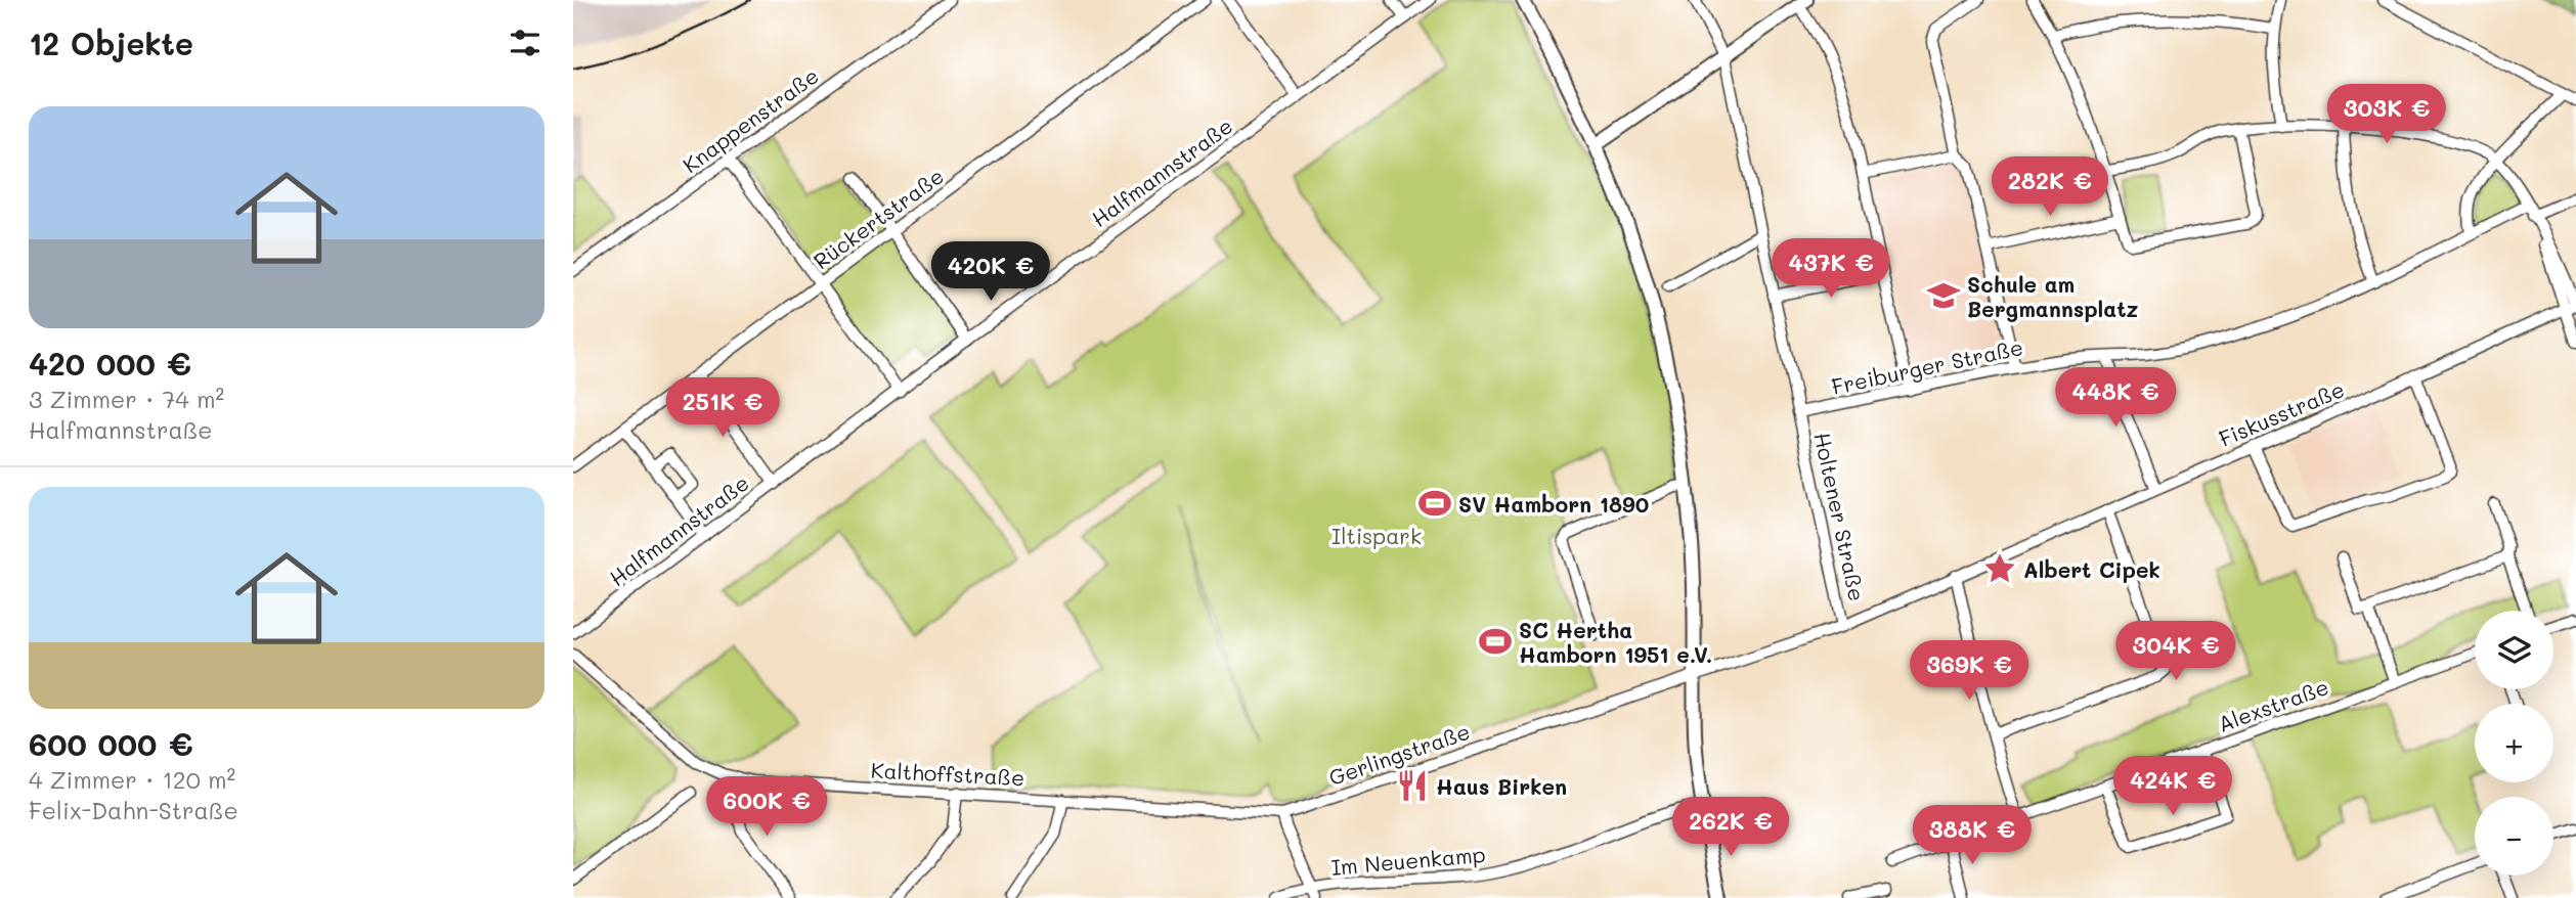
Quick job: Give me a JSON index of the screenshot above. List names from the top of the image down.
{
  "streets": {
    "street": [
      "Knappenstraße",
      "Halfmannstraße",
      "Rückertstraße",
      "Freiburger Straße",
      "Fiskusstraße",
      "Holtener Straße",
      "Alexstraße",
      "Gerlingstraße",
      "Kalthoffstraße",
      "Im Neuenkamp"
    ]
  },
  "crossings": [
    ["Freiburger Straße", "Holtener Straße"],
    ["Fiskusstraße", "Holtener Straße"],
    ["Fiskusstraße", "Gerlingstraße"],
    ["Holtener Straße", "Gerlingstraße"],
    ["Gerlingstraße", "Kalthoffstraße"]
  ],
  "parks": ["Iltispark"],
  "places": {
    "school or university": ["Schule am Bergmannsplatz"],
    "sports": ["SV Hamborn 1890", "SC Hertha Hamborn 1951 e.V."],
    "place": ["Albert Cipek"],
    "restaurant": ["Haus Birken"]
  },
  "page": {
    "heading": "12 Objekte",
    "price": [
      "303K €",
      "282K €",
      "437K €",
      "420K €",
      "448K €",
      "251K €",
      "304K €",
      "369K €",
      "424K €",
      "600K €",
      "262K €",
      "388K €"
    ],
    "list": [
      {
        "name": "420 000 €",
        "note": "3 Zimmer · 74 m² · Halfmannstraße"
      },
      {
        "name": "600 000 €",
        "note": "4 Zimmer · 120 m² · Felix-Dahn-Straße"
      }
    ],
    "map_buttons": ["+", "−"]
  }
}
